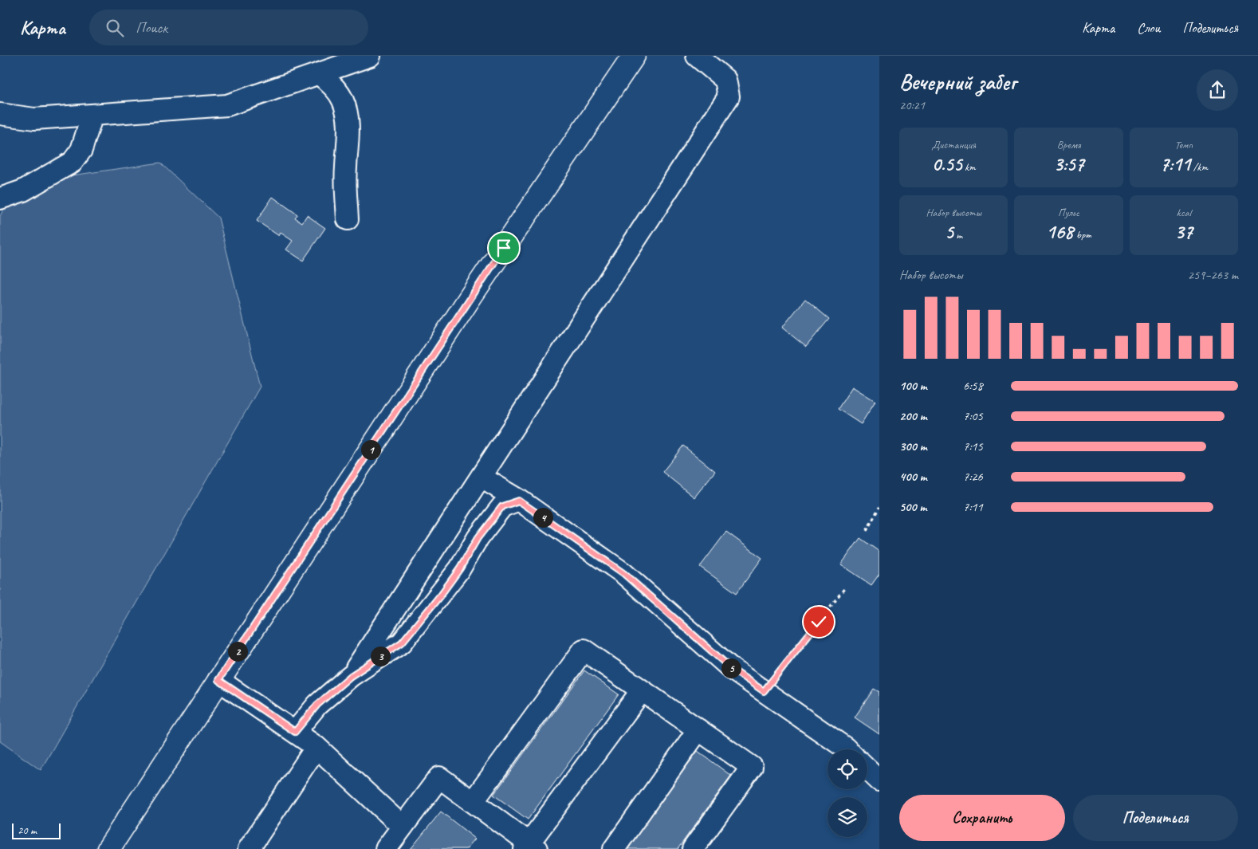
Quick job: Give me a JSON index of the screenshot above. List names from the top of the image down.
{
  "scale_bar": "20 m",
  "page": {
    "header": "Карта",
    "search": "Поиск",
    "nav": ["Карта", "Слои", "Поделиться"],
    "heading": ["Вечерний забег", "20:21"],
    "stats": [
      ["Дистанция", "0.55 km"],
      ["Время", "3:57"],
      ["Темп", "7:11 /km"],
      ["Набор высоты", "5 m"],
      ["Пульс", "168 bpm"],
      ["kcal", "37"]
    ],
    "chart": ["Набор высоты", "259–263 m"],
    "list": [
      {
        "name": "100 m",
        "note": "6:58"
      },
      {
        "name": "200 m",
        "note": "7:05"
      },
      {
        "name": "300 m",
        "note": "7:15"
      },
      {
        "name": "400 m",
        "note": "7:26"
      },
      {
        "name": "500 m",
        "note": "7:11"
      }
    ],
    "pins": [
      "1",
      "4",
      "2",
      "3",
      "5"
    ],
    "buttons": ["Сохранить", "Поделиться"],
    "scale": "20 m"
  }
}
